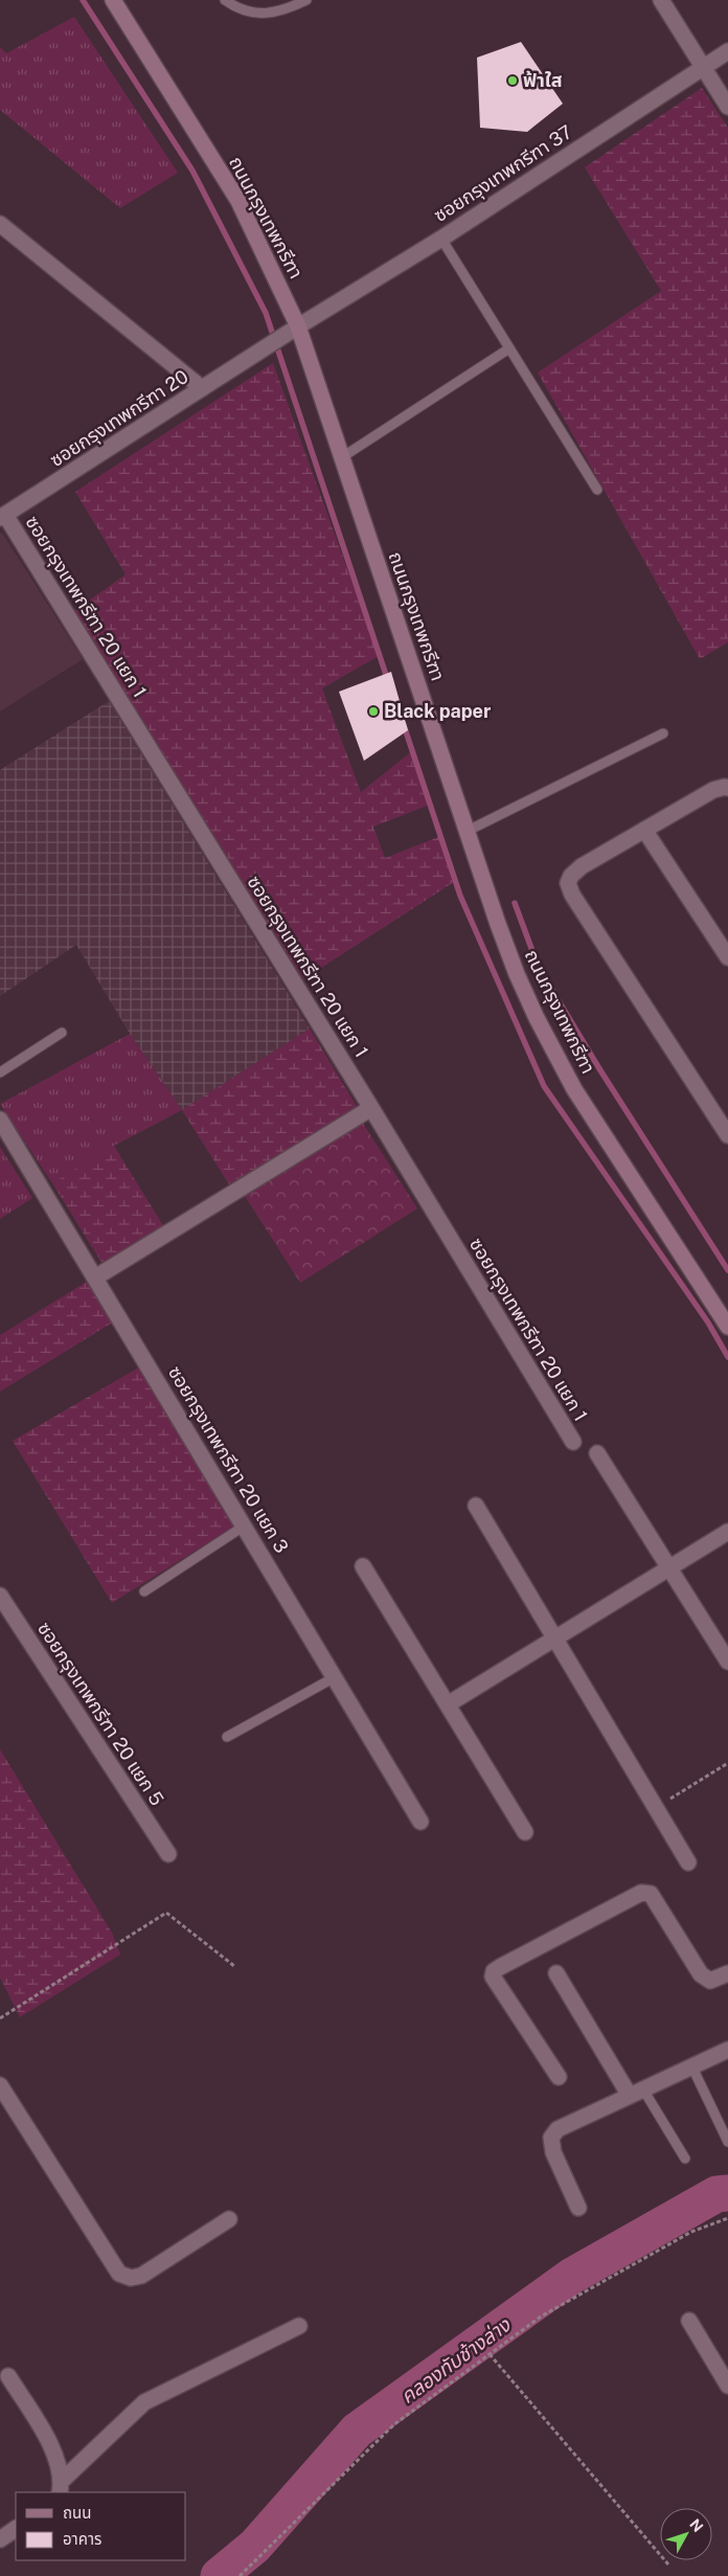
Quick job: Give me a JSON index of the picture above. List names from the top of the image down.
{
  "streets": {
    "main road": ["ถนนกรุงเทพกรีฑา"],
    "street": [
      "ซอยกรุงเทพกรีฑา 37",
      "ซอยกรุงเทพกรีฑา 20",
      "ซอยกรุงเทพกรีฑา 20 แยก 1",
      "ซอยกรุงเทพกรีฑา 20 แยก 3",
      "ซอยกรุงเทพกรีฑา 20 แยก 5"
    ]
  },
  "crossings": [
    ["ซอยกรุงเทพกรีฑา 37", "ถนนกรุงเทพกรีฑา"],
    ["ซอยกรุงเทพกรีฑา 37", "ซอยกรุงเทพกรีฑา 20"],
    ["ซอยกรุงเทพกรีฑา 20", "ซอยกรุงเทพกรีฑา 20 แยก 1"]
  ],
  "water": ["คลองทับช้างล่าง"],
  "places": ["ฟ้าใส", "Black paper"],
  "legend": ["ถนน", "อาคาร"],
  "north": "top right"
}
